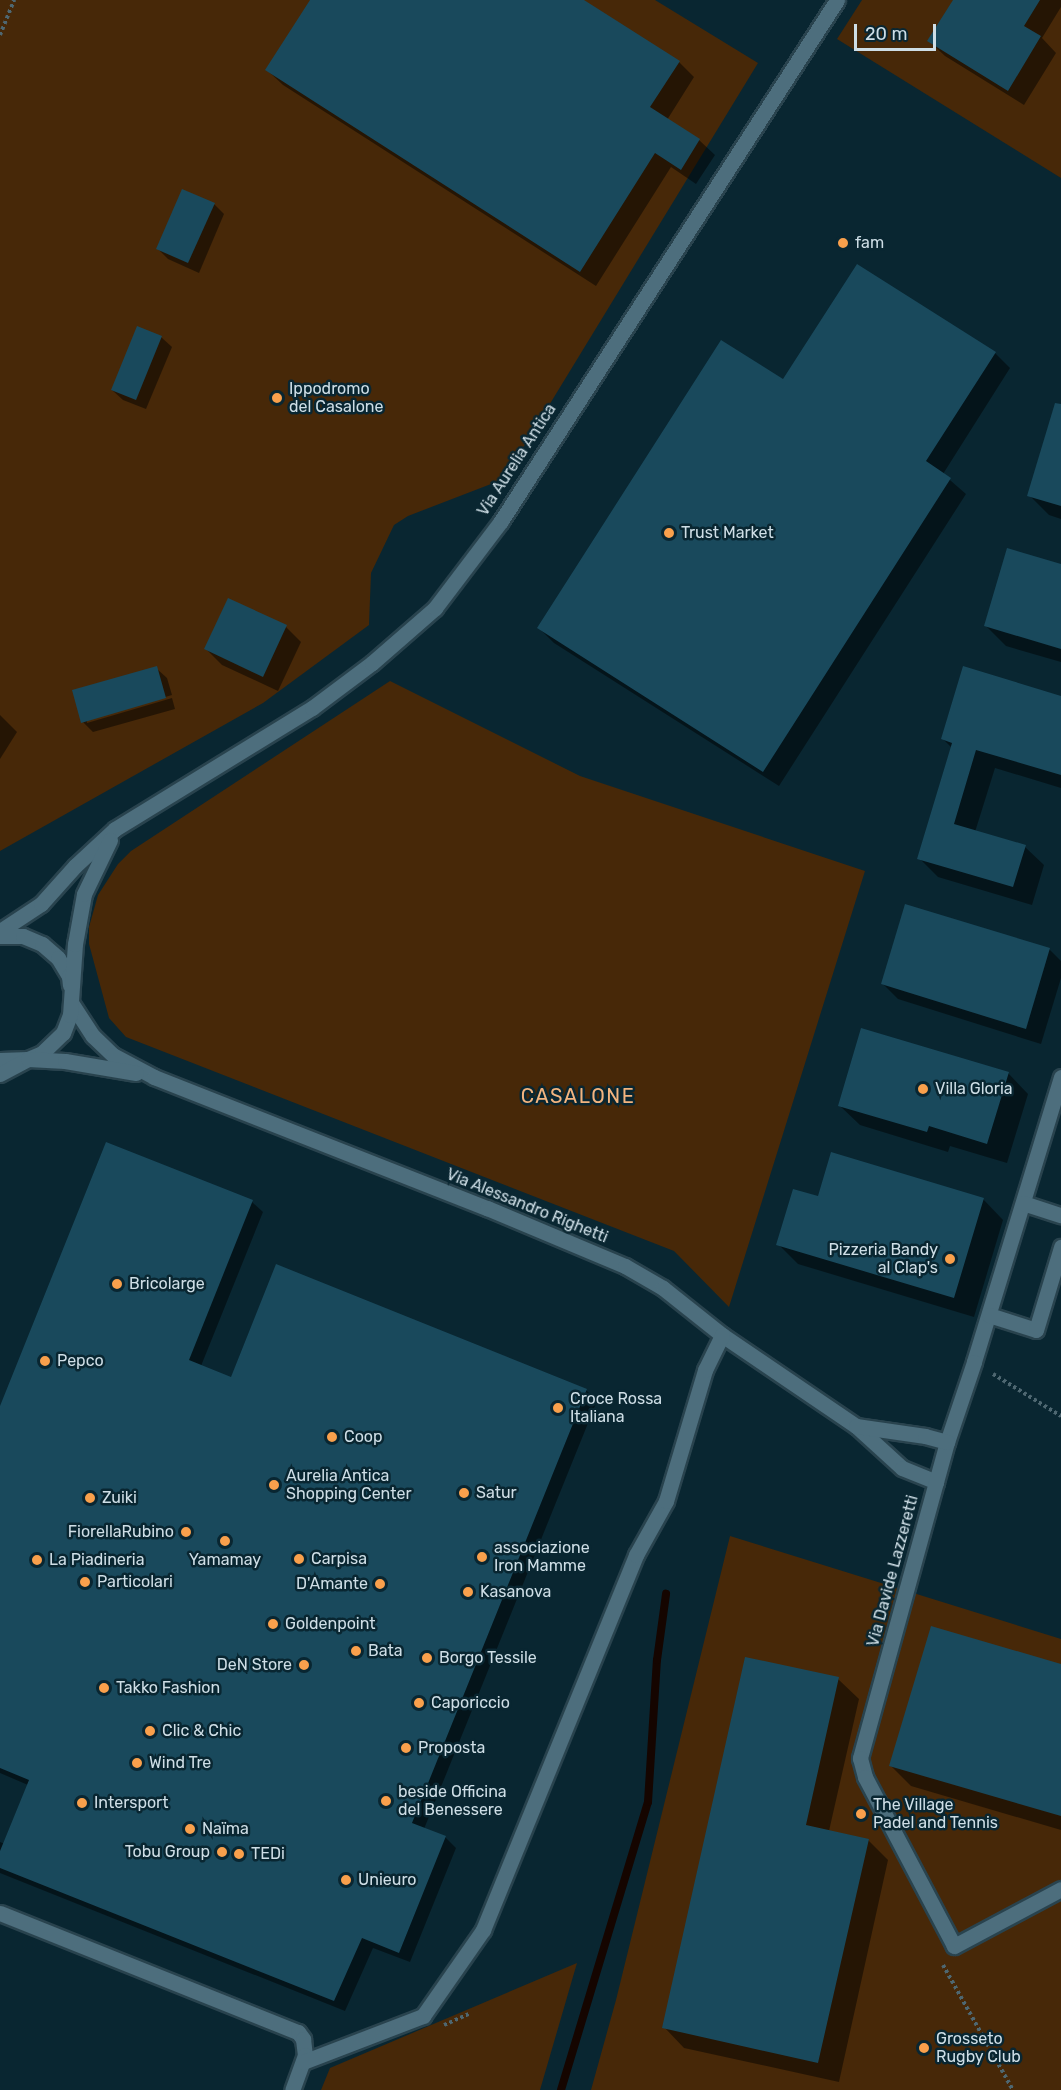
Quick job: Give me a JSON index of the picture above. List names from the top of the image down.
{
  "streets": {
    "street": ["Via Aurelia Antica", "Via Alessandro Righetti", "Via Davide Lazzeretti"]
  },
  "crossings": [
    ["Via Alessandro Righetti", "Via Davide Lazzeretti"]
  ],
  "districts": ["CASALONE"],
  "places": [
    "fam",
    "Ippodromo del Casalone",
    "Trust Market",
    "Villa Gloria",
    "Pizzeria Bandy al Clap's",
    "Bricolarge",
    "Pepco",
    "Croce Rossa Italiana",
    "Coop",
    "Aurelia Antica Shopping Center",
    "Satur",
    "Zuiki",
    "FiorellaRubino",
    "Yamamay",
    "associazione Iron Mamme",
    "Carpisa",
    "La Piadineria",
    "Particolari",
    "D'Amante",
    "Kasanova",
    "Goldenpoint",
    "Bata",
    "Borgo Tessile",
    "DeN Store",
    "Takko Fashion",
    "Caporiccio",
    "Clic & Chic",
    "Proposta",
    "Wind Tre",
    "beside Officina del Benessere",
    "Intersport",
    "The Village Padel and Tennis",
    "Naïma",
    "Tobu Group",
    "TEDi",
    "Unieuro",
    "Grosseto Rugby Club"
  ],
  "scale_bar": "20 m"
}
